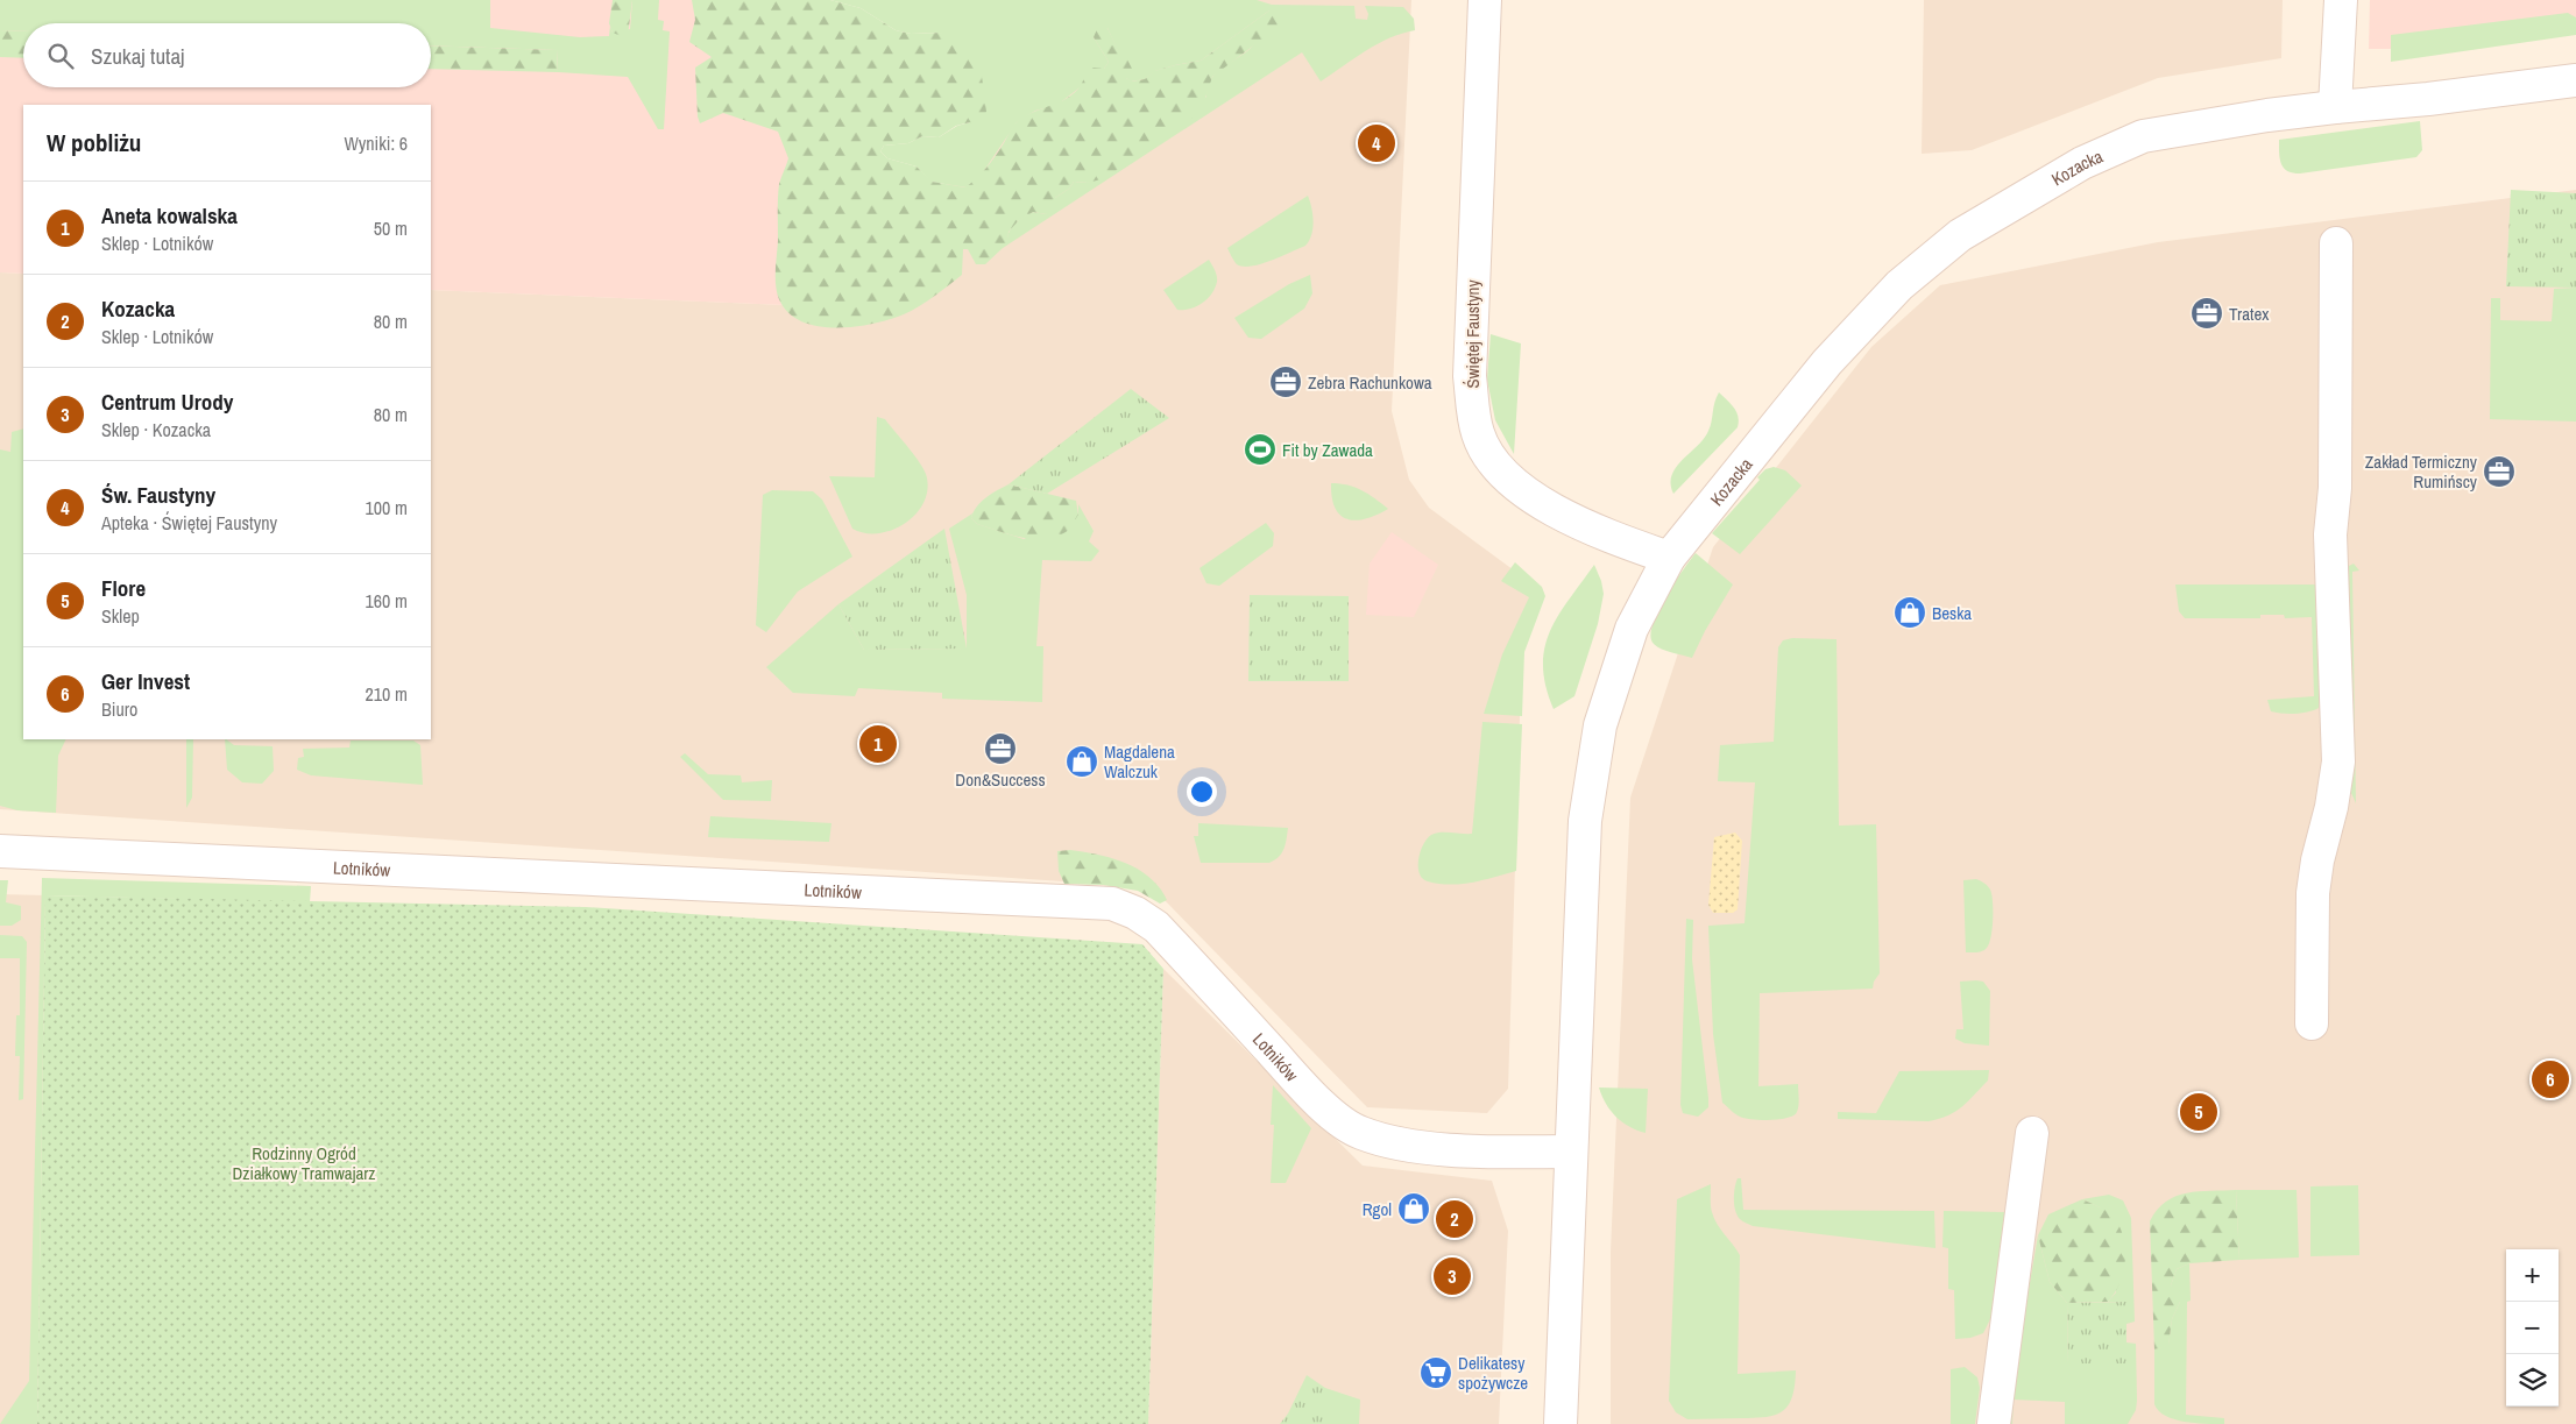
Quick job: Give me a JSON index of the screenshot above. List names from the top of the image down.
{
  "streets": {
    "street": ["Kozacka", "Świętej Faustyny", "Lotników"]
  },
  "crossings": [
    ["Kozacka", "Świętej Faustyny"],
    ["Kozacka", "Lotników"]
  ],
  "parks": ["Rodzinny Ogród Działkowy Tramwajarz"],
  "places": {
    "office": [
      "Tratex",
      "Zebra Rachunkowa",
      "Zakład Termiczny Rumińscy",
      "Don&Success"
    ],
    "sports": ["Fit by Zawada"],
    "shop": ["Beska", "Magdalena Walczuk", "Rgol"],
    "supermarket": ["Delikatesy spożywcze"]
  },
  "page": {
    "search": "Szukaj tutaj",
    "heading": ["W pobliżu", "Wyniki: 6"],
    "pins": [
      "4",
      "1",
      "6",
      "5",
      "2",
      "3"
    ],
    "list": [
      {
        "mark": "1",
        "name": "Aneta kowalska",
        "note": "Sklep · Lotników",
        "value": "50 m"
      },
      {
        "mark": "2",
        "name": "Kozacka",
        "note": "Sklep · Lotników",
        "value": "80 m"
      },
      {
        "mark": "3",
        "name": "Centrum Urody",
        "note": "Sklep · Kozacka",
        "value": "80 m"
      },
      {
        "mark": "4",
        "name": "Św. Faustyny",
        "note": "Apteka · Świętej Faustyny",
        "value": "100 m"
      },
      {
        "mark": "5",
        "name": "Flore",
        "note": "Sklep",
        "value": "160 m"
      },
      {
        "mark": "6",
        "name": "Ger Invest",
        "note": "Biuro",
        "value": "210 m"
      }
    ],
    "map_buttons": ["+", "−"]
  }
}
